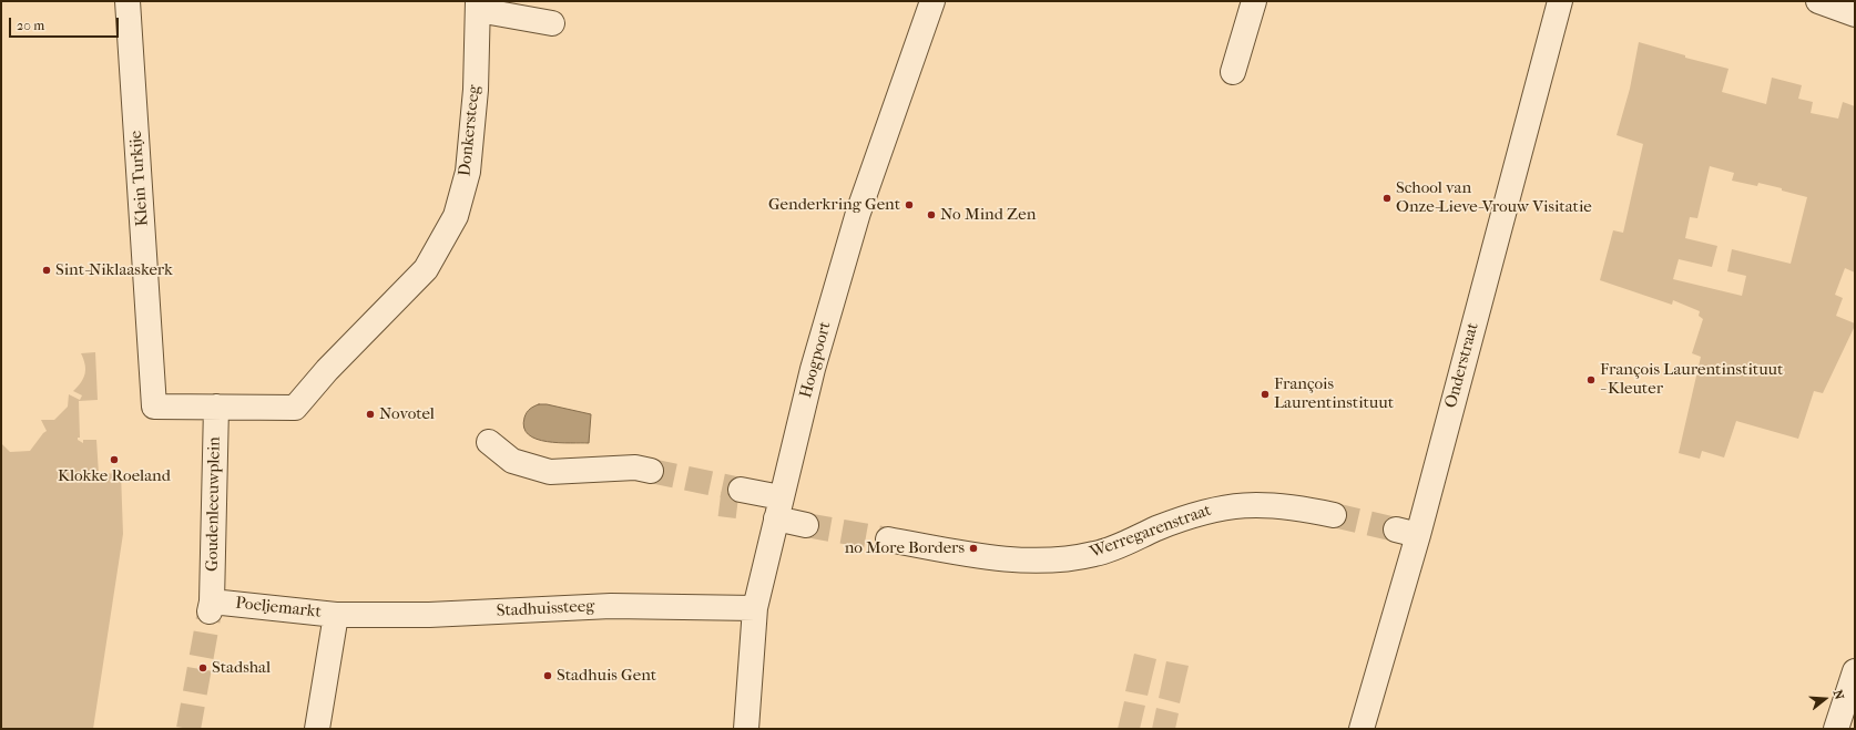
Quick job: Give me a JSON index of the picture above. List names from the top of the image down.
{
  "streets": {
    "street": [
      "Donkersteeg",
      "Klein Turkije",
      "Hoogpoort",
      "Onderstraat",
      "Goudenleeuwplein",
      "Werregarenstraat",
      "Poeljemarkt",
      "Stadhuissteeg"
    ]
  },
  "crossings": [
    ["Donkersteeg", "Klein Turkije"],
    ["Donkersteeg", "Goudenleeuwplein"],
    ["Klein Turkije", "Goudenleeuwplein"],
    ["Hoogpoort", "Stadhuissteeg"],
    ["Goudenleeuwplein", "Poeljemarkt"],
    ["Poeljemarkt", "Stadhuissteeg"]
  ],
  "places": [
    "School van Onze-Lieve-Vrouw Visitatie",
    "Genderkring Gent",
    "No Mind Zen",
    "Sint-Niklaaskerk",
    "François Laurentinstituut - Kleuter",
    "François Laurentinstituut",
    "Novotel",
    "Klokke Roeland",
    "no More Borders",
    "Stadshal",
    "Stadhuis Gent"
  ],
  "scale_bar": "20 m",
  "north": "right"
}
